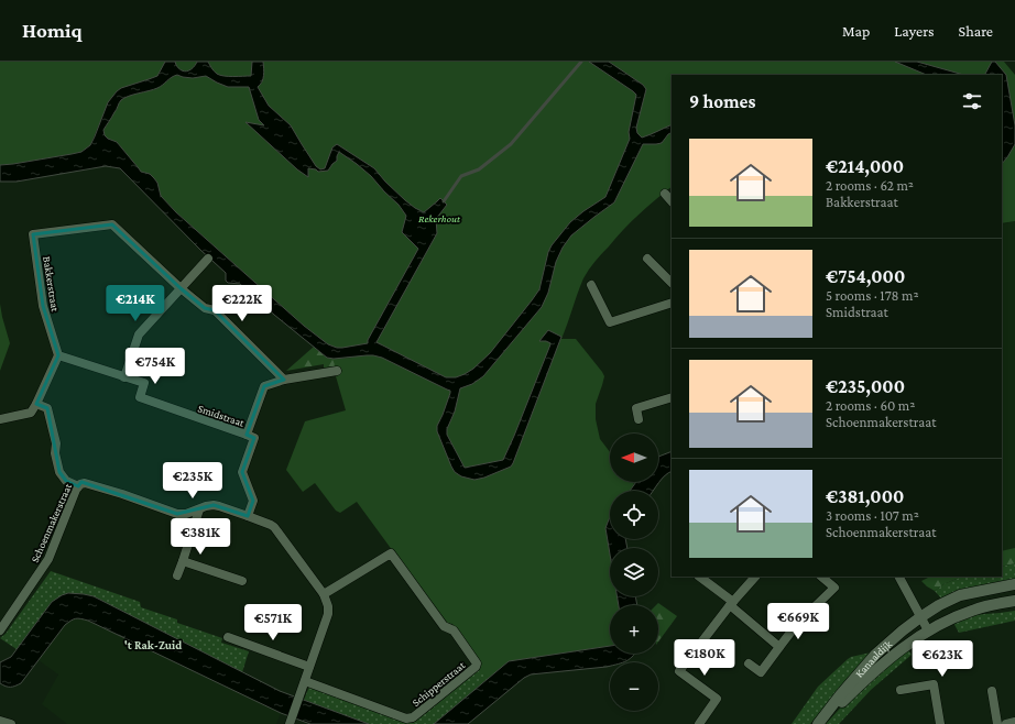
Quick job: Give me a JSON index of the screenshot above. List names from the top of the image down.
{
  "streets": {
    "street": [
      "Bakkerstraat",
      "Smidstraat",
      "Schoenmakerstraat",
      "Kanaaldijk",
      "Schipperstraat"
    ]
  },
  "crossings": [
    ["Bakkerstraat", "Smidstraat"],
    ["Schoenmakerstraat", "Schipperstraat"]
  ],
  "districts": ["'t Rak-Zuid"],
  "parks": ["Rekerhout"],
  "north": "left",
  "page": {
    "header": "Homiq",
    "nav": ["Map", "Layers", "Share"],
    "heading": "9 homes",
    "list": [
      {
        "name": "€214,000",
        "note": "2 rooms · 62 m² · Bakkerstraat"
      },
      {
        "name": "€754,000",
        "note": "5 rooms · 178 m² · Smidstraat"
      },
      {
        "name": "€235,000",
        "note": "2 rooms · 60 m² · Schoenmakerstraat"
      },
      {
        "name": "€381,000",
        "note": "3 rooms · 107 m² · Schoenmakerstraat"
      }
    ],
    "price": [
      "€214K",
      "€222K",
      "€754K",
      "€235K",
      "€381K",
      "€669K",
      "€571K",
      "€180K",
      "€623K"
    ],
    "map_buttons": ["+", "−"]
  }
}
